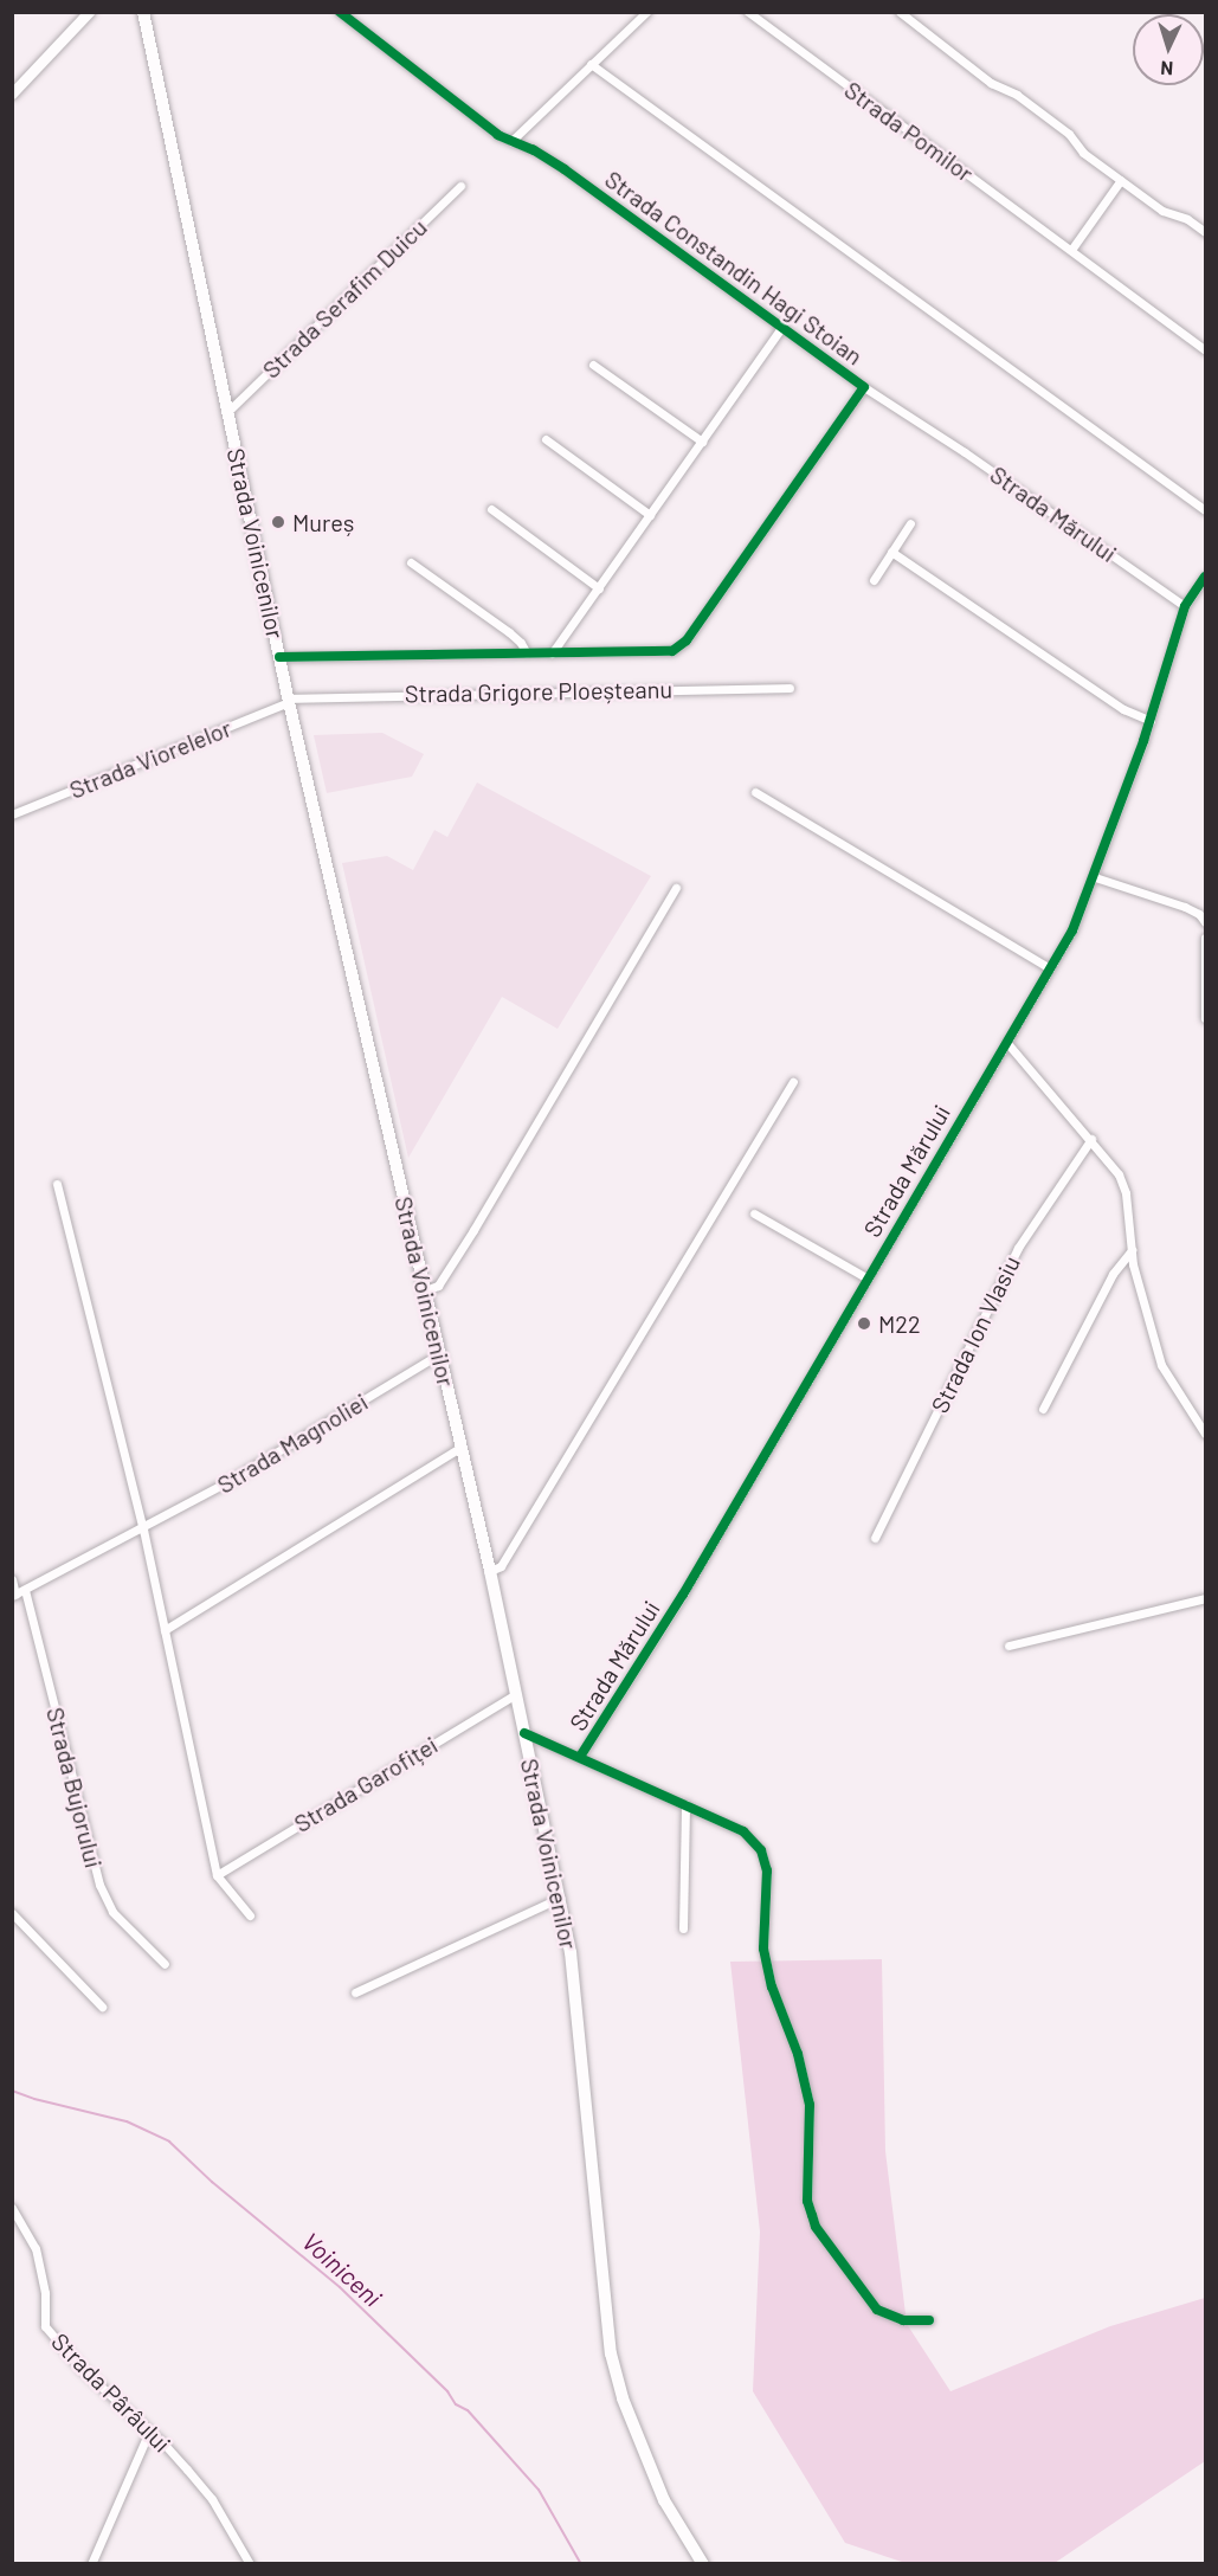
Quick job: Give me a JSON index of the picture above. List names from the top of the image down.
{
  "streets": {
    "main road": ["Strada Voinicenilor"],
    "street": [
      "Strada Pomilor",
      "Strada Constandin Hagi Stoian",
      "Strada Serafim Duicu",
      "Strada Mărului",
      "Strada Grigore Ploeșteanu",
      "Strada Viorelelor",
      "Strada Ion Vlasiu",
      "Strada Magnoliei",
      "Strada Garofiței",
      "Strada Bujorului",
      "Strada Pârâului"
    ]
  },
  "crossings": [
    ["Strada Constandin Hagi Stoian", "Strada Mărului"],
    ["Strada Constandin Hagi Stoian", "Strada Voinicenilor"],
    ["Strada Serafim Duicu", "Strada Voinicenilor"],
    ["Strada Mărului", "Strada Voinicenilor"],
    ["Strada Voinicenilor", "Strada Grigore Ploeșteanu"],
    ["Strada Voinicenilor", "Strada Viorelelor"],
    ["Strada Voinicenilor", "Strada Magnoliei"],
    ["Strada Voinicenilor", "Strada Garofiței"],
    ["Strada Grigore Ploeșteanu", "Strada Viorelelor"],
    ["Strada Magnoliei", "Strada Bujorului"]
  ],
  "water": ["Voiniceni"],
  "places": ["Mureș", "M22"],
  "north": "bottom"
}
